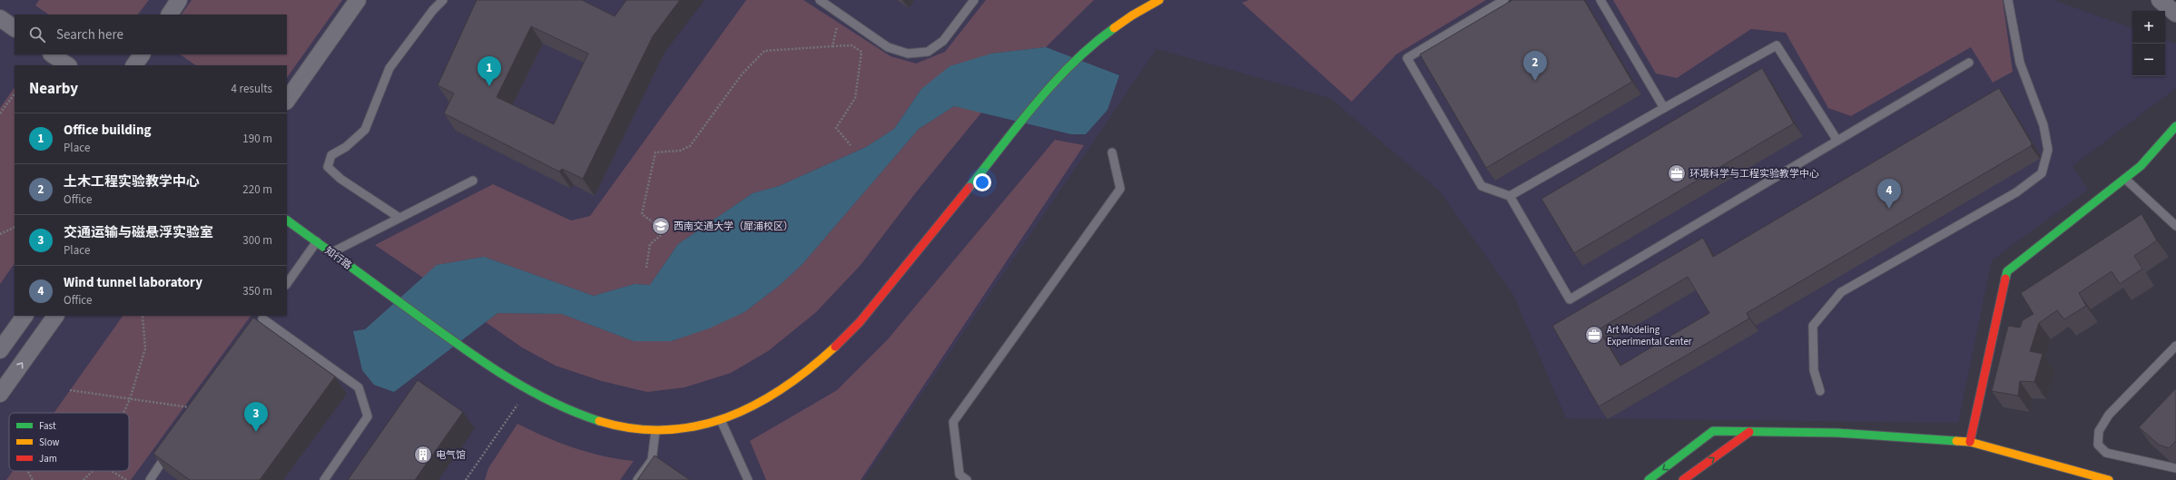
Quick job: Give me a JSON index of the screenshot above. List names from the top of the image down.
{
  "streets": {
    "street": ["知行路"]
  },
  "places": {
    "office": ["环境科学与工程实验教学中心", "Art Modeling Experimental Center"],
    "school or university": ["西南交通大学（犀浦校区）"],
    "building": ["电气馆"]
  },
  "legend": ["Fast", "Slow", "Jam"],
  "page": {
    "map_buttons": ["+", "−"],
    "search": "Search here",
    "pins": [
      "2",
      "1",
      "4",
      "3"
    ],
    "heading": ["Nearby", "4 results"],
    "list": [
      {
        "mark": "1",
        "name": "Office building",
        "note": "Place",
        "value": "190 m"
      },
      {
        "mark": "2",
        "name": "土木工程实验教学中心",
        "note": "Office",
        "value": "220 m"
      },
      {
        "mark": "3",
        "name": "交通运输与磁悬浮实验室",
        "note": "Place",
        "value": "300 m"
      },
      {
        "mark": "4",
        "name": "Wind tunnel laboratory",
        "note": "Office",
        "value": "350 m"
      }
    ]
  }
}
